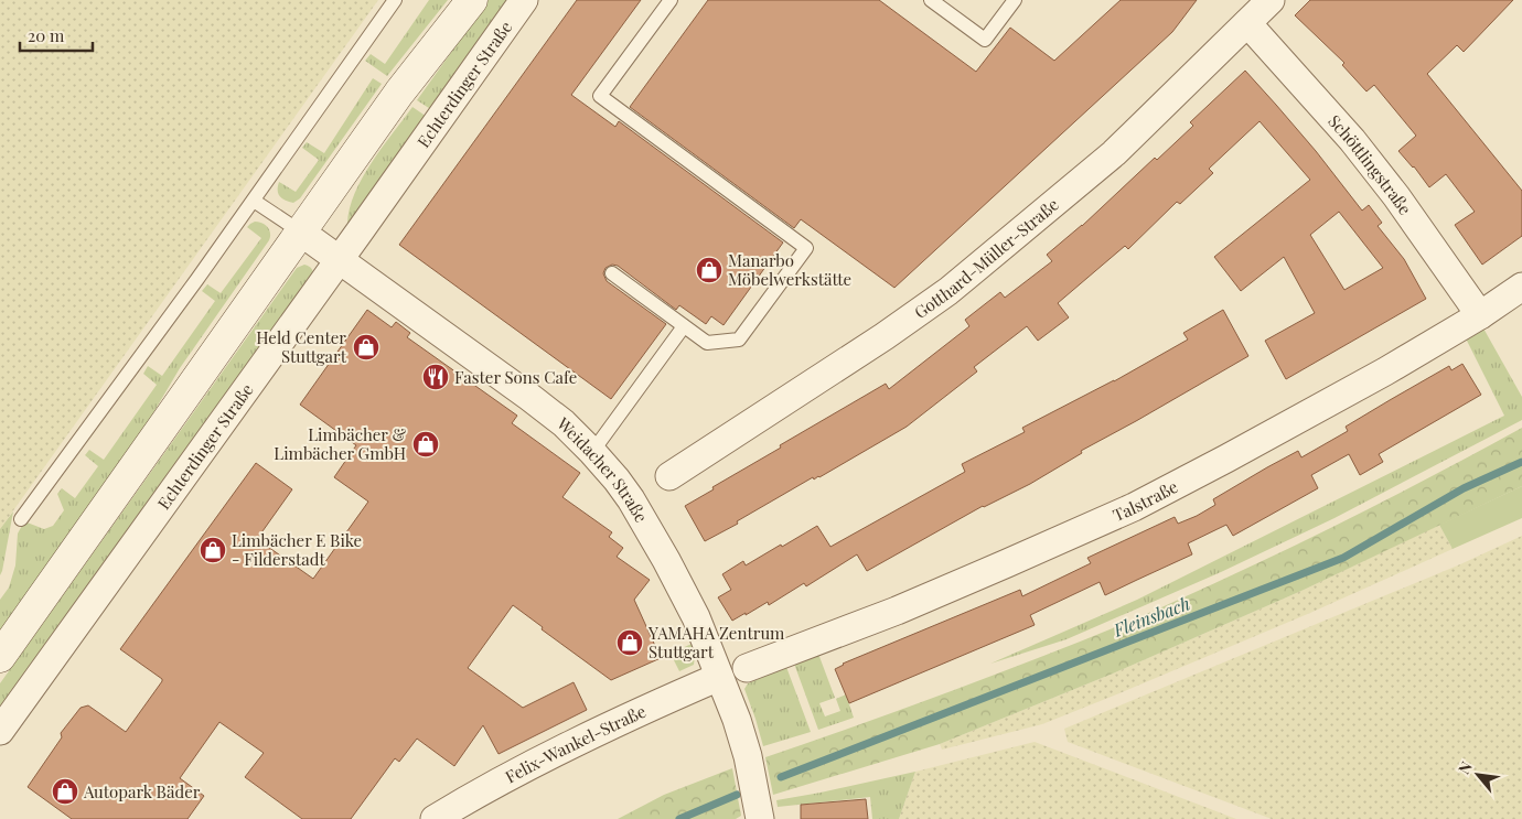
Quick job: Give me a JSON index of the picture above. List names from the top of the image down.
{
  "streets": {
    "street": [
      "Echterdinger Straße",
      "Schöttlingstraße",
      "Gotthard-Müller-Straße",
      "Weidacher Straße",
      "Talstraße",
      "Felix-Wankel-Straße"
    ]
  },
  "crossings": [
    ["Echterdinger Straße", "Weidacher Straße"],
    ["Schöttlingstraße", "Gotthard-Müller-Straße"],
    ["Schöttlingstraße", "Talstraße"],
    ["Weidacher Straße", "Felix-Wankel-Straße"]
  ],
  "water": ["Fleinsbach"],
  "places": {
    "shop": [
      "Manarbo Möbelwerkstätte",
      "Held Center Stuttgart",
      "Limbächer & Limbächer GmbH",
      "Limbächer E Bike - Filderstadt",
      "YAMAHA Zentrum Stuttgart",
      "Autopark Bäder"
    ],
    "restaurant": ["Faster Sons Cafe"]
  },
  "scale_bar": "20 m",
  "north": "top left"
}
